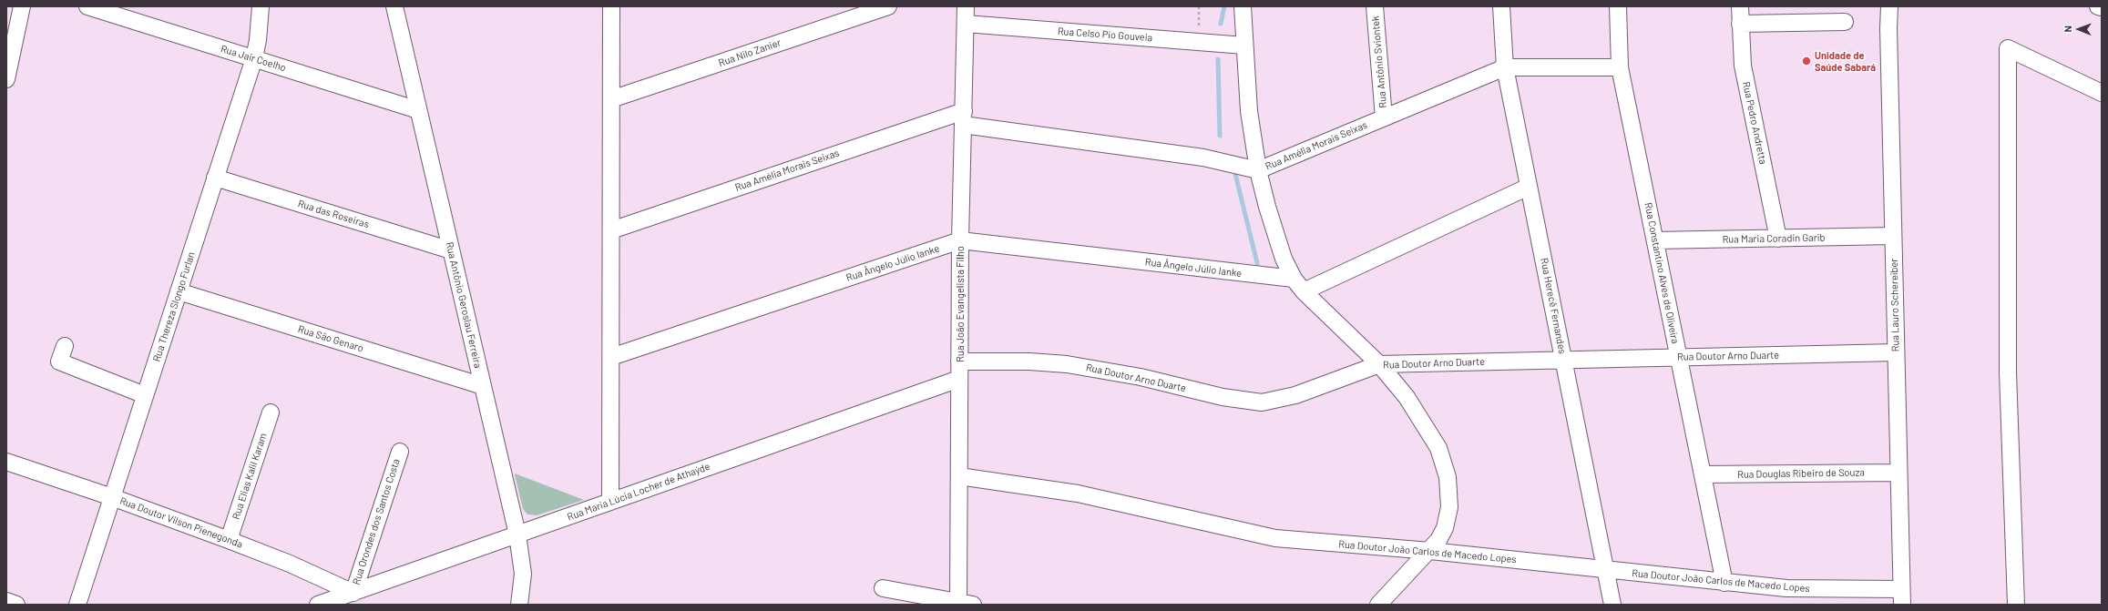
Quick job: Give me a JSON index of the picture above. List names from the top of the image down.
{
  "streets": {
    "street": [
      "Rua Celso Pio Gouveia",
      "Rua Nilo Zanier",
      "Rua Jair Coelho",
      "Rua Antônio Sviontek",
      "Rua Pedro Andretta",
      "Rua Amélia Morais Seixas",
      "Rua das Roseiras",
      "Rua Maria Coradin Garib",
      "Rua Ângelo Júlio Ianke",
      "Rua Constantino Alves de Oliveira",
      "Rua João Evangelista Filho",
      "Rua Antônio Geroslau Ferreira",
      "Rua Lauro Schereiber",
      "Rua Herecê Fernandes",
      "Rua Thereza Slongo Furlan",
      "Rua São Genaro",
      "Rua Doutor Arno Duarte",
      "Rua Douglas Ribeiro de Souza",
      "Rua Elias Kalil Karam",
      "Rua Maria Lúcia Locher de Athaýde",
      "Rua Orondes dos Santos Costa",
      "Rua Doutor Vilson Pienegonda",
      "Rua Doutor João Carlos de Macedo Lopes"
    ]
  },
  "crossings": [
    ["Rua Celso Pio Gouveia", "Rua João Evangelista Filho"],
    ["Rua Jair Coelho", "Rua Antônio Geroslau Ferreira"],
    ["Rua Jair Coelho", "Rua Thereza Slongo Furlan"],
    ["Rua Antônio Sviontek", "Rua Amélia Morais Seixas"],
    ["Rua Pedro Andretta", "Rua Maria Coradin Garib"],
    ["Rua Amélia Morais Seixas", "Rua Constantino Alves de Oliveira"],
    ["Rua Amélia Morais Seixas", "Rua João Evangelista Filho"],
    ["Rua Amélia Morais Seixas", "Rua Herecê Fernandes"],
    ["Rua das Roseiras", "Rua Antônio Geroslau Ferreira"],
    ["Rua das Roseiras", "Rua Thereza Slongo Furlan"],
    ["Rua Maria Coradin Garib", "Rua Constantino Alves de Oliveira"],
    ["Rua Maria Coradin Garib", "Rua Lauro Schereiber"],
    ["Rua Ângelo Júlio Ianke", "Rua João Evangelista Filho"],
    ["Rua Constantino Alves de Oliveira", "Rua Doutor Arno Duarte"],
    ["Rua Constantino Alves de Oliveira", "Rua Douglas Ribeiro de Souza"],
    ["Rua Constantino Alves de Oliveira", "Rua Doutor João Carlos de Macedo Lopes"],
    ["Rua João Evangelista Filho", "Rua Doutor Arno Duarte"],
    ["Rua João Evangelista Filho", "Rua Maria Lúcia Locher de Athaýde"],
    ["Rua João Evangelista Filho", "Rua Doutor João Carlos de Macedo Lopes"],
    ["Rua Antônio Geroslau Ferreira", "Rua São Genaro"],
    ["Rua Antônio Geroslau Ferreira", "Rua Maria Lúcia Locher de Athaýde"],
    ["Rua Lauro Schereiber", "Rua Doutor Arno Duarte"],
    ["Rua Lauro Schereiber", "Rua Douglas Ribeiro de Souza"],
    ["Rua Lauro Schereiber", "Rua Doutor João Carlos de Macedo Lopes"],
    ["Rua Herecê Fernandes", "Rua Doutor Arno Duarte"],
    ["Rua Herecê Fernandes", "Rua Doutor João Carlos de Macedo Lopes"],
    ["Rua Thereza Slongo Furlan", "Rua São Genaro"],
    ["Rua Thereza Slongo Furlan", "Rua Doutor Vilson Pienegonda"],
    ["Rua Elias Kalil Karam", "Rua Doutor Vilson Pienegonda"],
    ["Rua Maria Lúcia Locher de Athaýde", "Rua Orondes dos Santos Costa"],
    ["Rua Maria Lúcia Locher de Athaýde", "Rua Doutor Vilson Pienegonda"],
    ["Rua Orondes dos Santos Costa", "Rua Doutor Vilson Pienegonda"]
  ],
  "places": ["Unidade de Saúde Sabará"],
  "north": "left"
}
